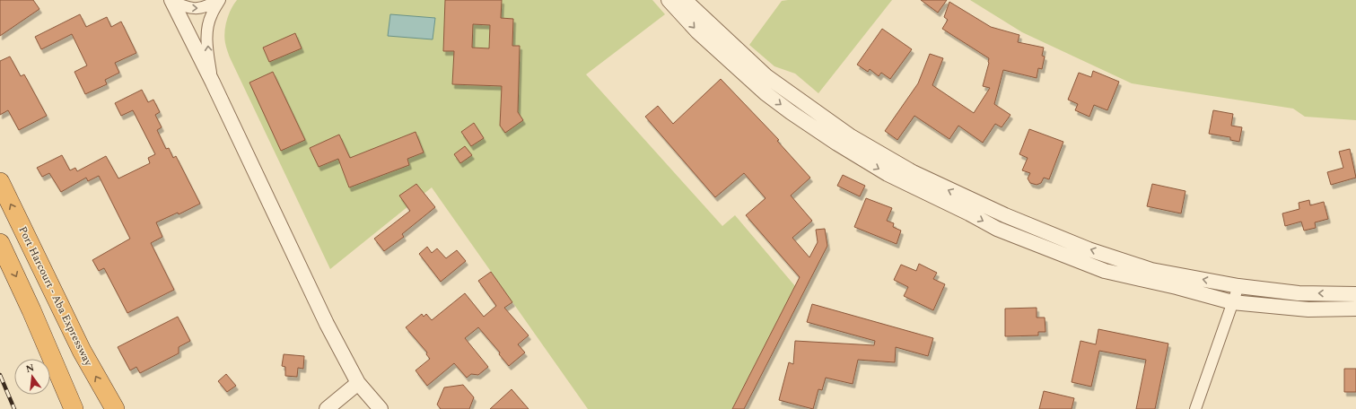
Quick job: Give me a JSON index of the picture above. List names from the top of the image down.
{
  "streets": {
    "highway": ["Port Harcourt - Aba Expressway"]
  },
  "north": "top"
}
